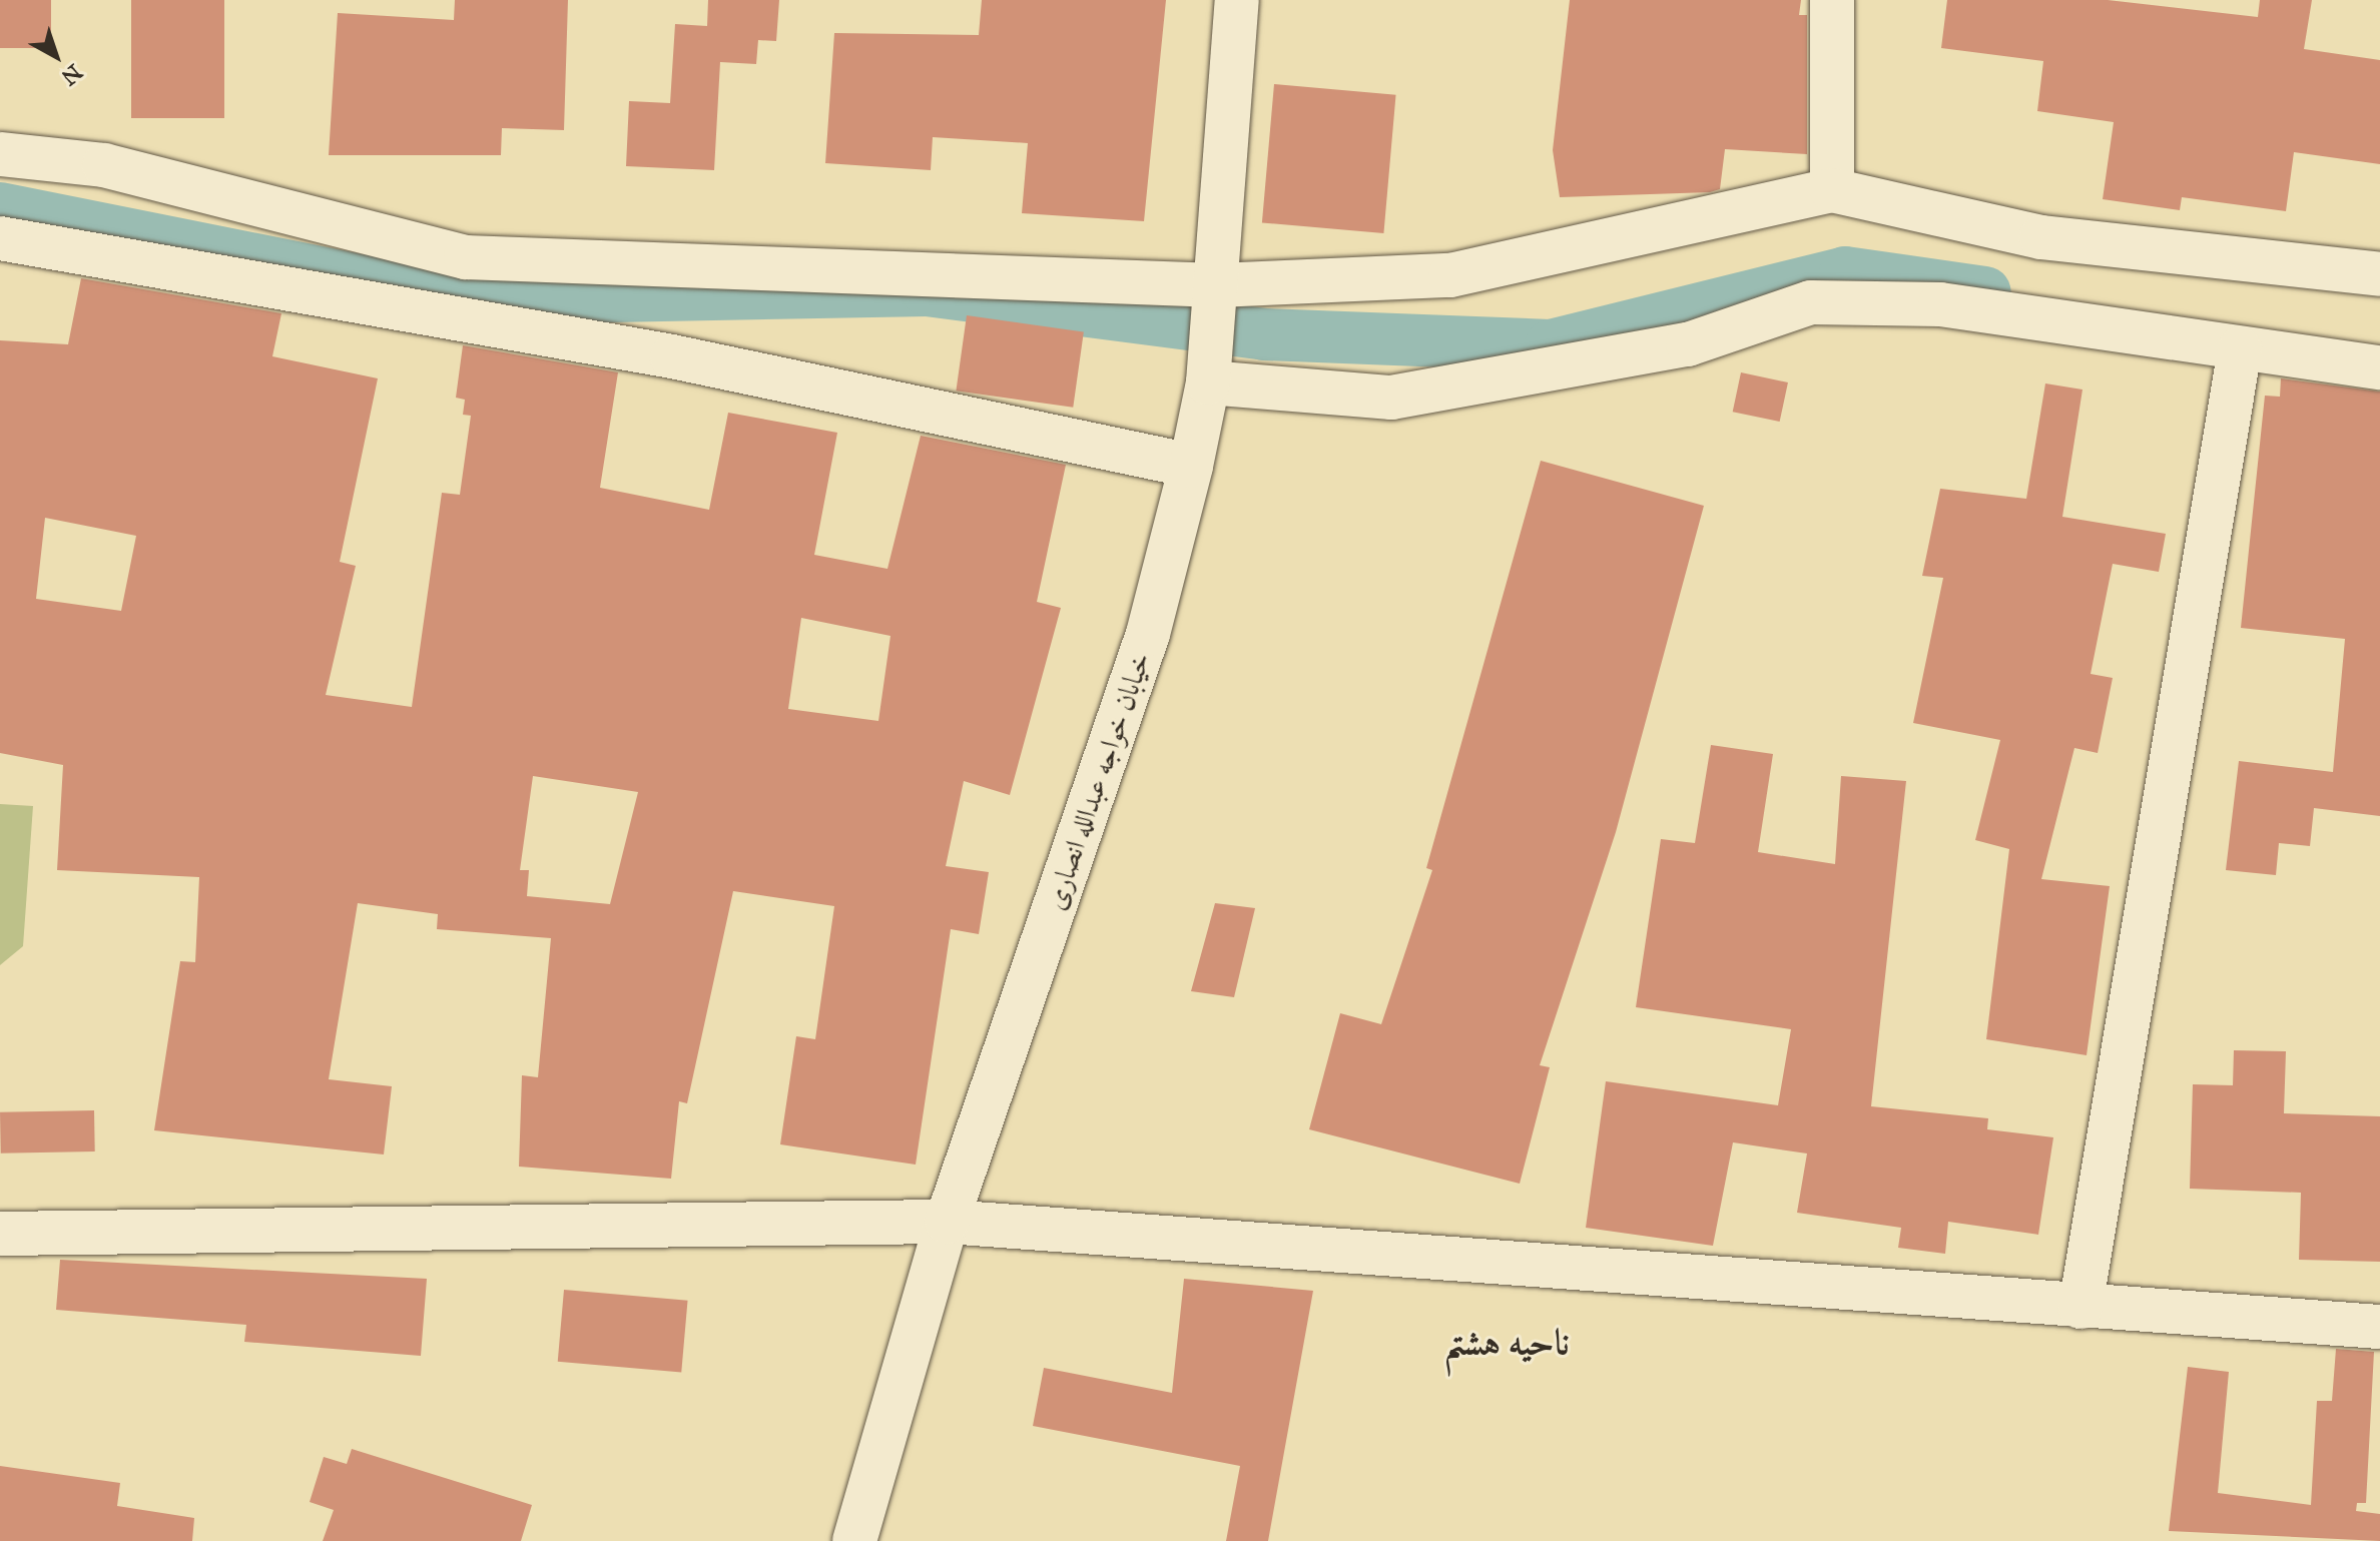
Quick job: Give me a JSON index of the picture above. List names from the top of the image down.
{
  "streets": {
    "street": ["خیابان خواجه عبدالله انصاری"]
  },
  "districts": ["ناحیه هشتم"],
  "north": "bottom right"
}
